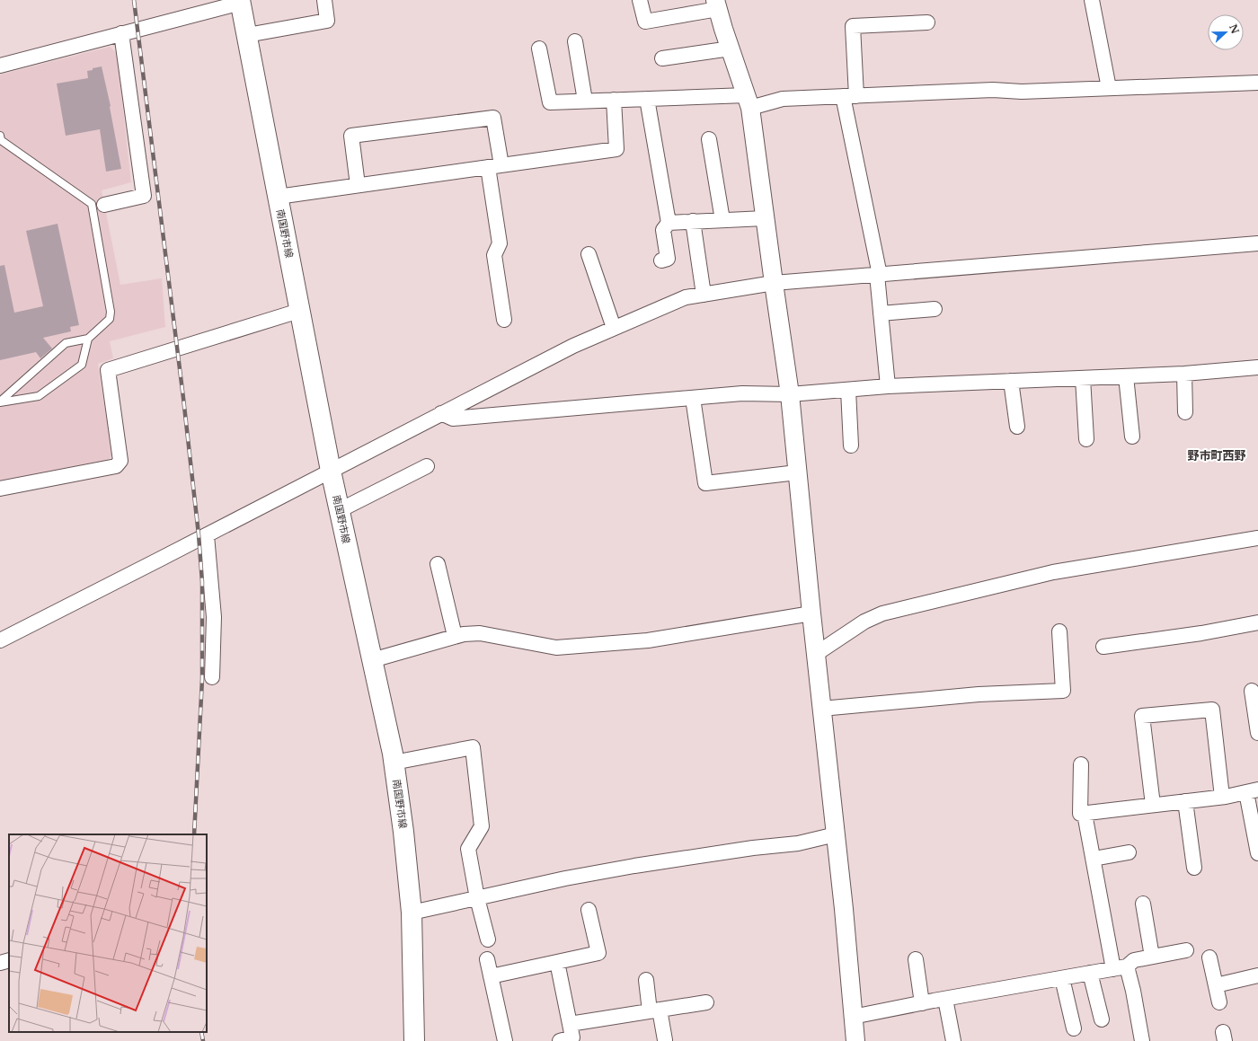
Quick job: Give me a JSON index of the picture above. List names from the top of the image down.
{
  "streets": {
    "main road": ["南国野市線"]
  },
  "districts": ["野市町西野"],
  "north": "right"
}
